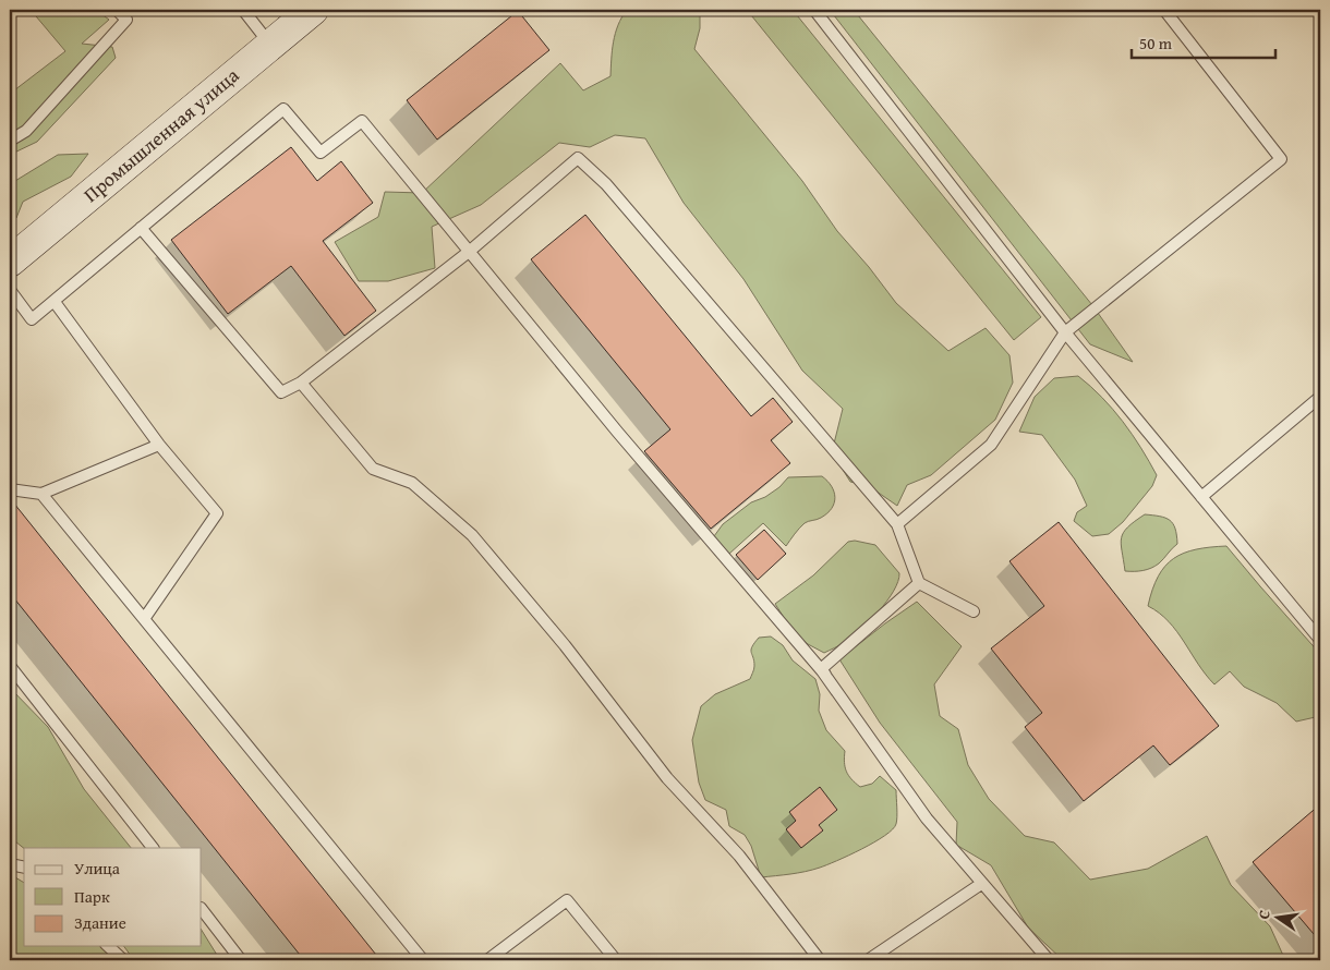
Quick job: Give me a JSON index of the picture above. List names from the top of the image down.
{
  "streets": {
    "street": ["Промышленная улица"]
  },
  "legend": ["Улица", "Парк", "Здание"],
  "scale_bar": "50 m",
  "north": "left"
}
